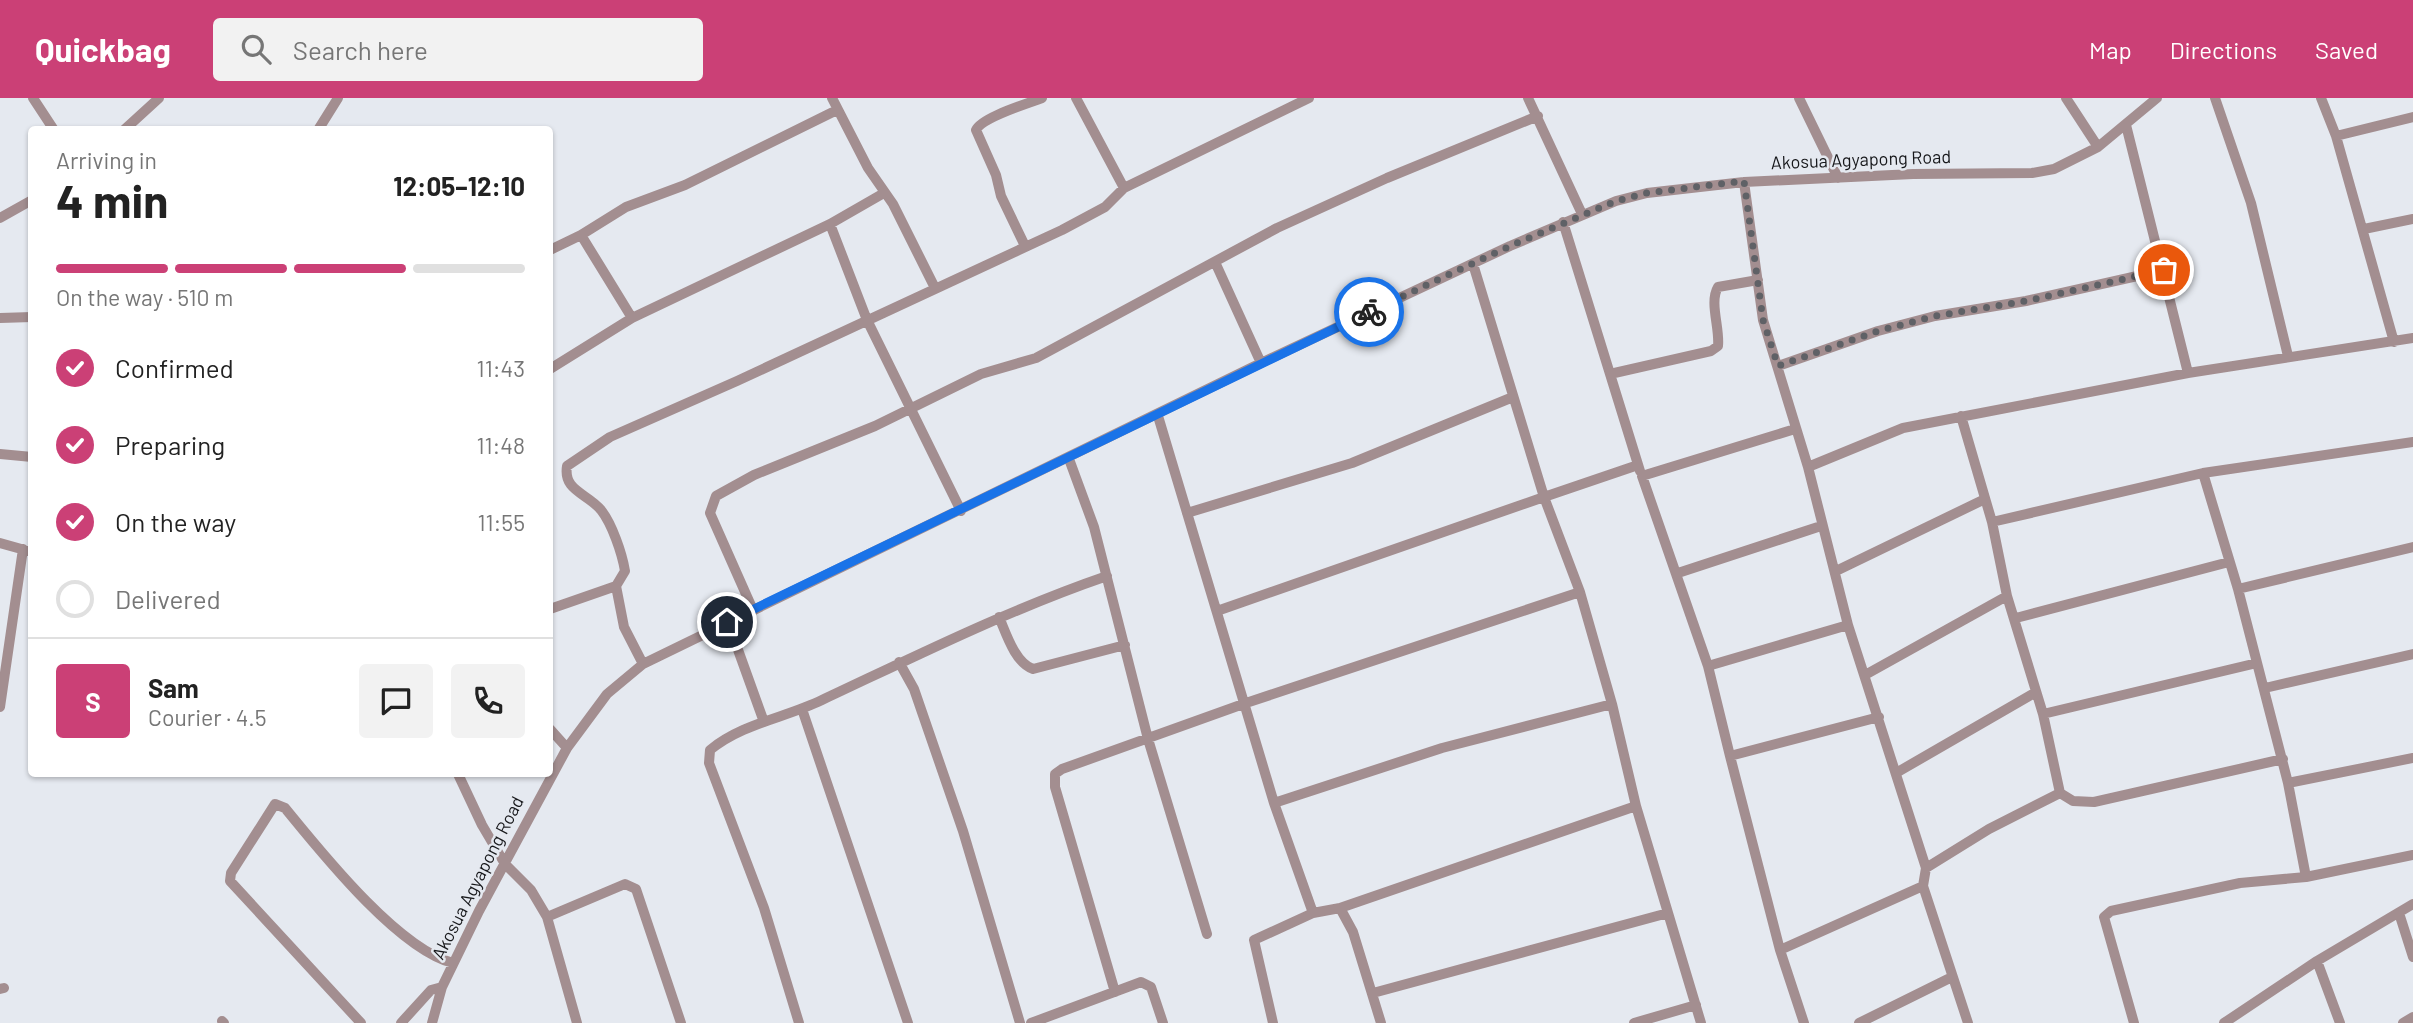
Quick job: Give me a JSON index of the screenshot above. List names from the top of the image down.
{
  "streets": {
    "street": ["Akosua Agyapong Road"]
  },
  "page": {
    "header": "Quickbag",
    "search": "Search here",
    "nav": ["Map", "Directions", "Saved"],
    "heading": ["4 min", "Arriving in", "12:05–12:10"],
    "panel": ["Sam", "Courier · 4.5"],
    "bar": "On the way · 510 m",
    "list": [
      ["Confirmed", "11:43"],
      ["Preparing", "11:48"],
      ["On the way", "11:55"],
      "Delivered"
    ],
    "round": "S"
  }
}
